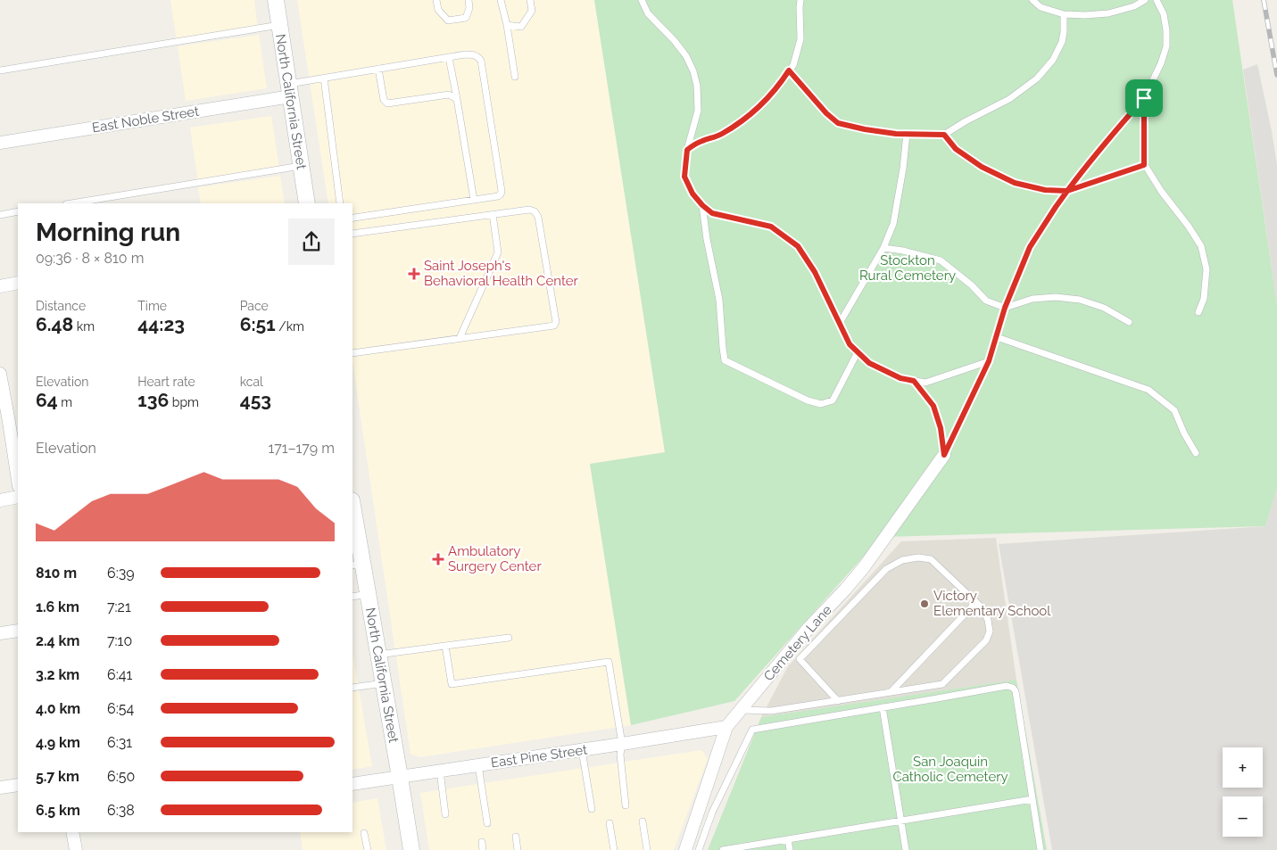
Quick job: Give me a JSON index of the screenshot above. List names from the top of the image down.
{
  "streets": {
    "street": [
      "North California Street",
      "East Noble Street",
      "Cemetery Lane",
      "East Pine Street"
    ]
  },
  "crossings": [
    ["North California Street", "East Noble Street"],
    ["North California Street", "East Pine Street"],
    ["Cemetery Lane", "East Pine Street"]
  ],
  "parks": ["Stockton Rural Cemetery", "San Joaquin Catholic Cemetery"],
  "places": {
    "health": ["Saint Joseph's Behavioral Health Center", "Ambulatory Surgery Center"],
    "other": ["Victory Elementary School"]
  },
  "page": {
    "heading": ["Morning run", "09:36 · 8 × 810 m"],
    "stats": [
      ["Distance", "6.48 km"],
      ["Time", "44:23"],
      ["Pace", "6:51 /km"],
      ["Elevation", "64 m"],
      ["Heart rate", "136 bpm"],
      ["kcal", "453"]
    ],
    "chart": ["Elevation", "171–179 m"],
    "list": [
      {
        "name": "810 m",
        "note": "6:39"
      },
      {
        "name": "1.6 km",
        "note": "7:21"
      },
      {
        "name": "2.4 km",
        "note": "7:10"
      },
      {
        "name": "3.2 km",
        "note": "6:41"
      },
      {
        "name": "4.0 km",
        "note": "6:54"
      },
      {
        "name": "4.9 km",
        "note": "6:31"
      },
      {
        "name": "5.7 km",
        "note": "6:50"
      },
      {
        "name": "6.5 km",
        "note": "6:38"
      }
    ],
    "map_buttons": ["+", "−"]
  }
}
